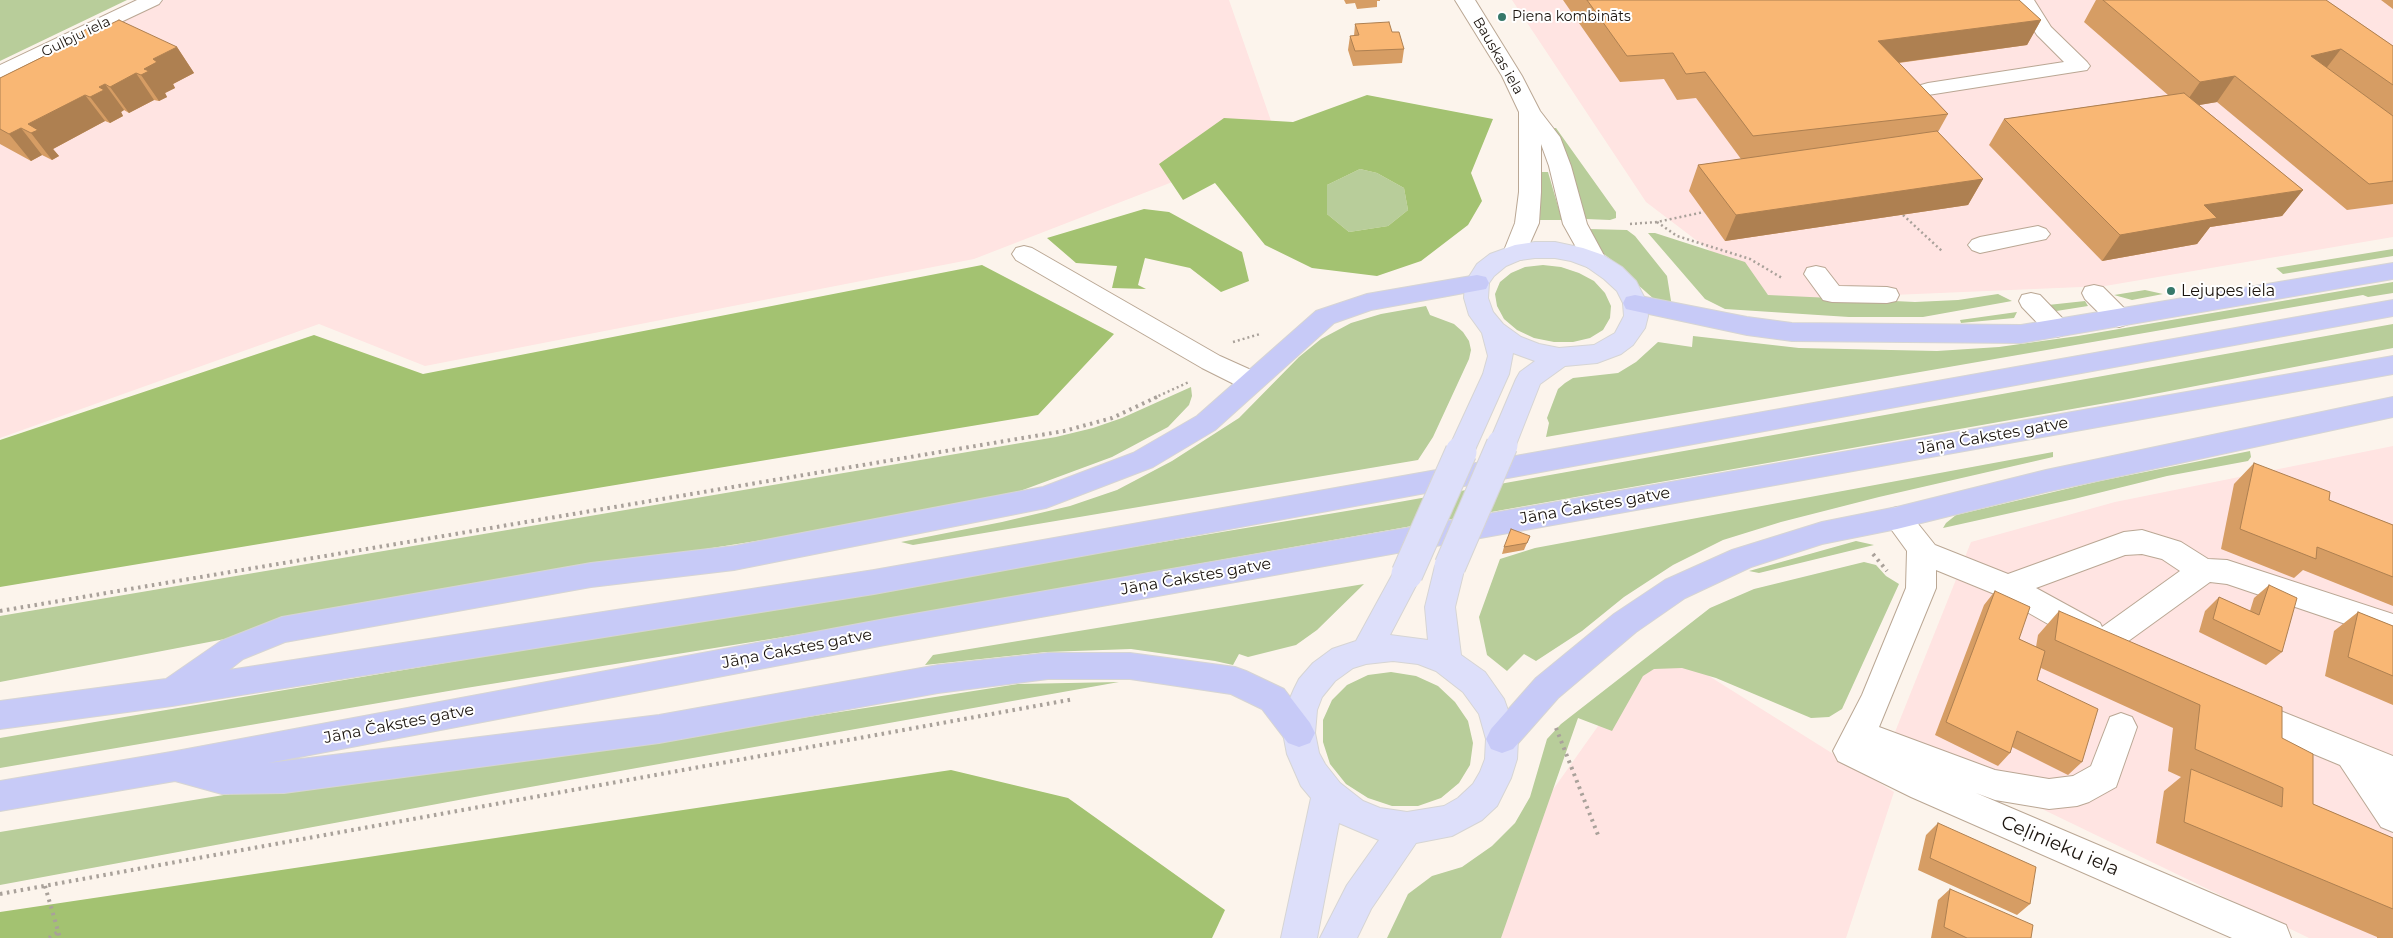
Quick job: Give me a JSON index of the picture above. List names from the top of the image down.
{
  "streets": {
    "highway": ["Jāņa Čakstes gatve"],
    "street": ["Gulbju iela", "Bauskas iela", "Ceļinieku iela"]
  },
  "places": ["Piena kombināts", "Lejupes iela"]
}
